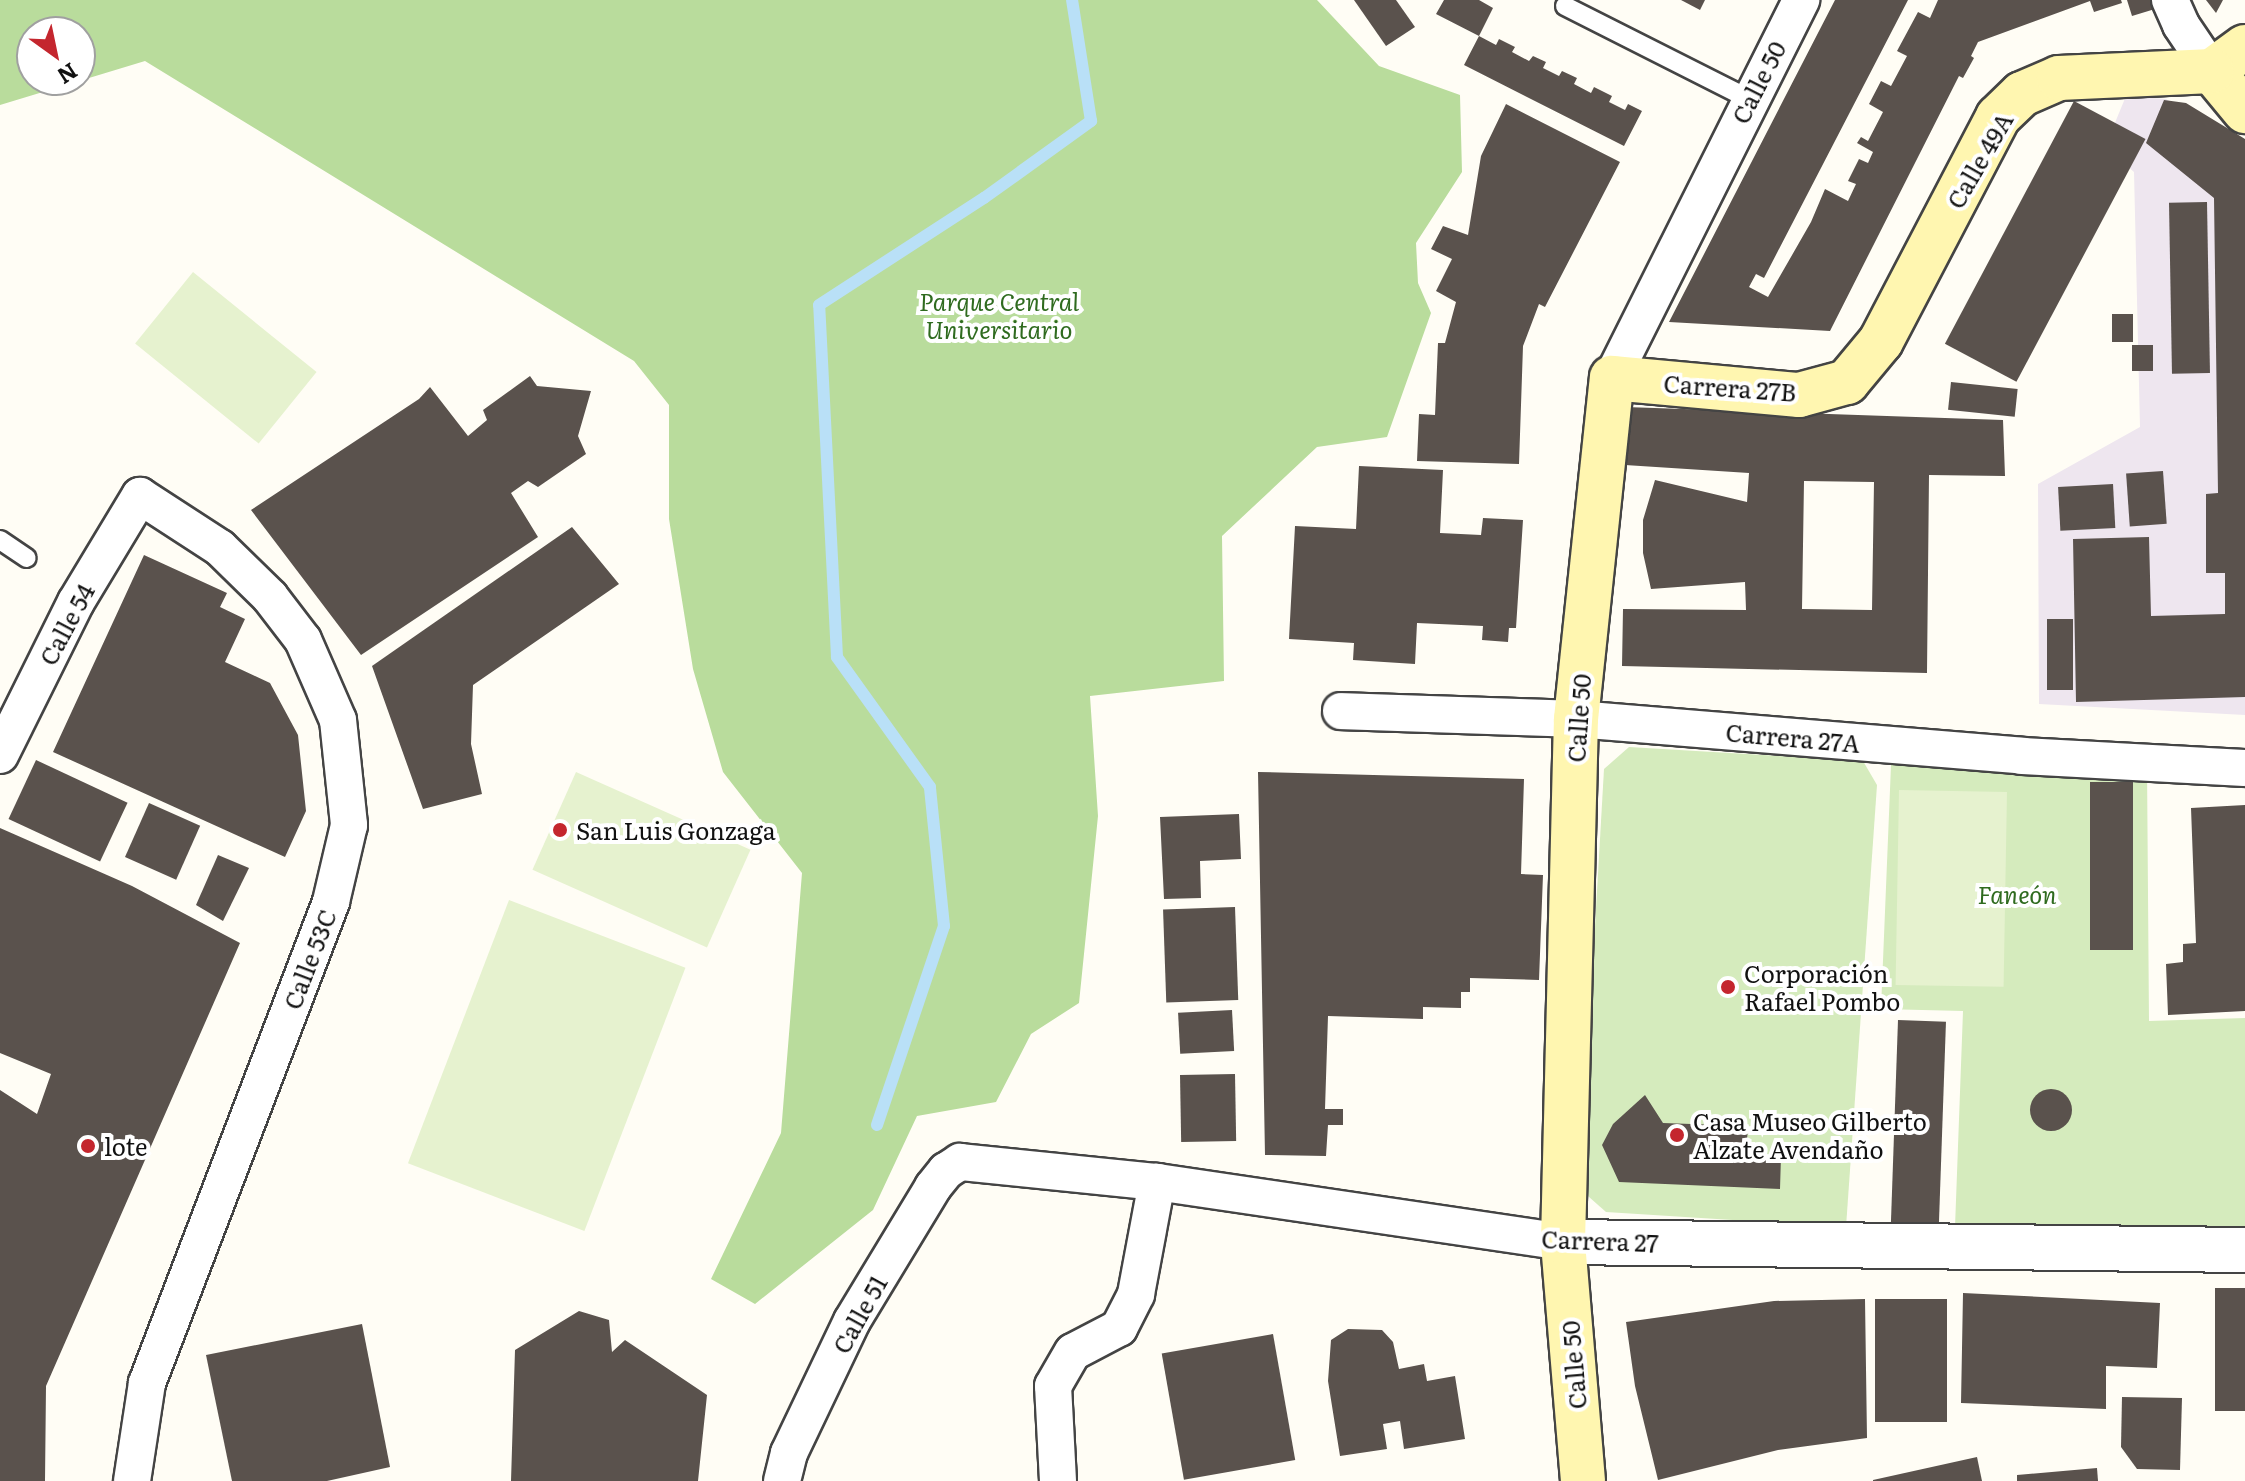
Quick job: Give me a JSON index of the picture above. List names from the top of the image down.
{
  "streets": {
    "main road": ["Calle 50", "Calle 49A", "Carrera 27B"],
    "street": [
      "Calle 54",
      "Carrera 27A",
      "Calle 53C",
      "Carrera 27",
      "Calle 51"
    ]
  },
  "crossings": [
    ["Calle 50", "Carrera 27B"],
    ["Calle 50", "Carrera 27A"],
    ["Calle 50", "Carrera 27"],
    ["Calle 49A", "Carrera 27B"],
    ["Calle 54", "Calle 53C"],
    ["Carrera 27", "Calle 51"]
  ],
  "parks": ["Parque Central Universitario", "Faneón"],
  "places": [
    "San Luis Gonzaga",
    "Corporación Rafael Pombo",
    "Casa Museo Gilberto Alzate Avendaño",
    "lote"
  ],
  "north": "bottom right"
}
